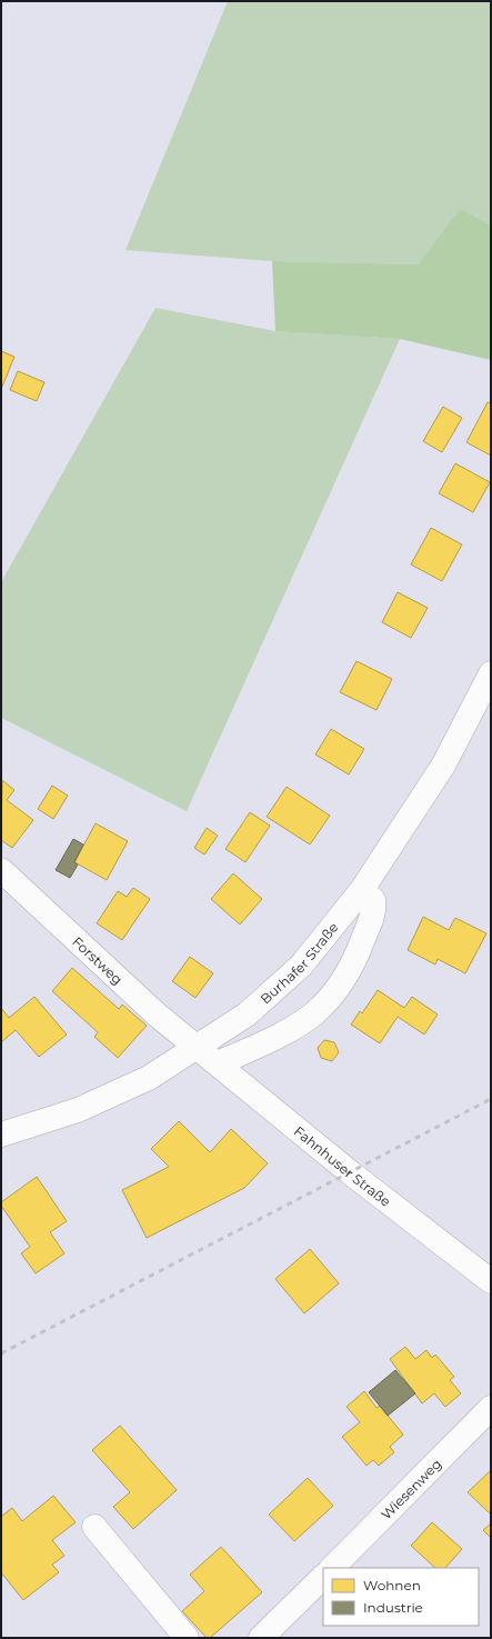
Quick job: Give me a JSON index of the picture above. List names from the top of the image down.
{
  "streets": {
    "street": [
      "Forstweg",
      "Burhafer Straße",
      "Fahnhuser Straße",
      "Wiesenweg"
    ]
  },
  "crossings": [
    ["Forstweg", "Burhafer Straße"],
    ["Forstweg", "Fahnhuser Straße"],
    ["Burhafer Straße", "Fahnhuser Straße"]
  ],
  "legend": ["Wohnen", "Industrie"]
}
